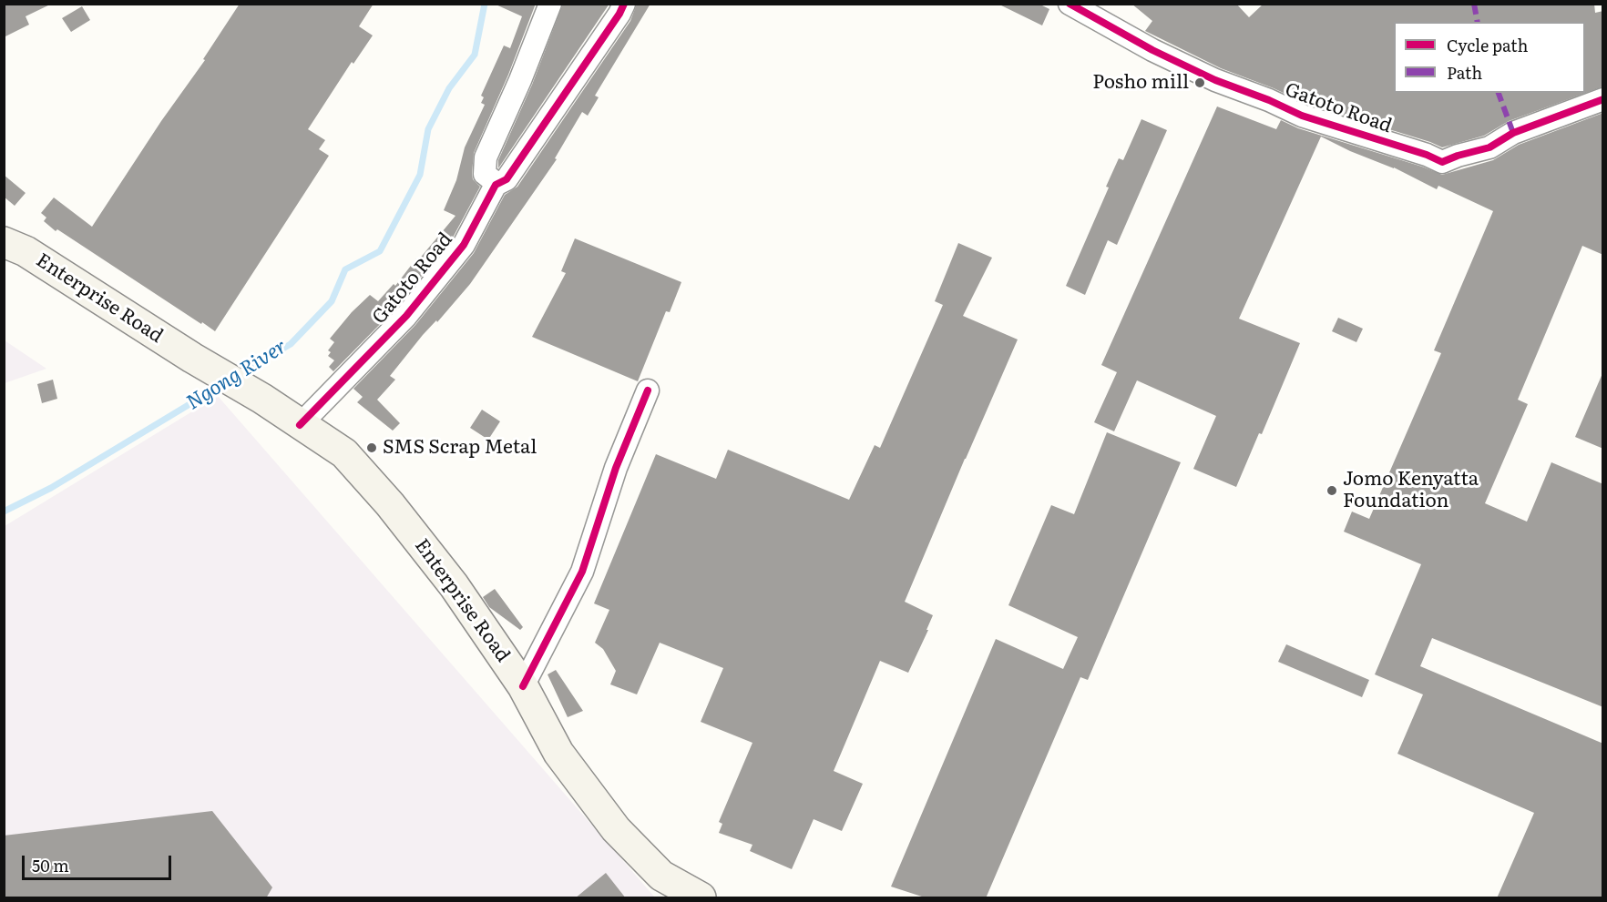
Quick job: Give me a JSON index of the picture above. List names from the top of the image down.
{
  "streets": {
    "main road": ["Enterprise Road"],
    "street": ["Gatoto Road"]
  },
  "crossings": [
    ["Gatoto Road", "Enterprise Road"]
  ],
  "water": ["Ngong River"],
  "places": ["Posho mill", "SMS Scrap Metal", "Jomo Kenyatta Foundation"],
  "legend": ["Cycle path", "Path"],
  "scale_bar": "50 m"
}
